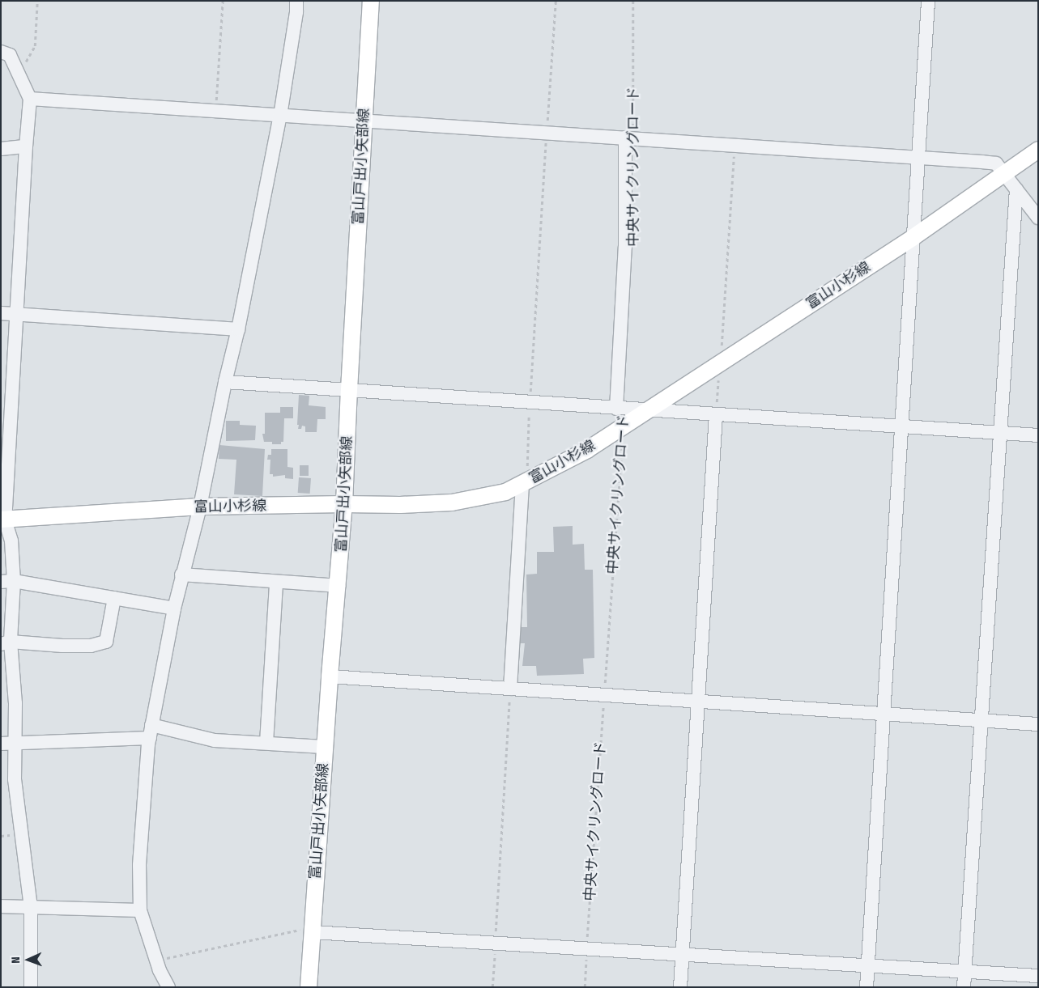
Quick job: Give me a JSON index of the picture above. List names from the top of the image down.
{
  "streets": {
    "main road": ["富山戸出小矢部線", "富山小杉線"],
    "path": ["中央サイクリングロード"]
  },
  "crossings": [
    ["富山戸出小矢部線", "富山小杉線"],
    ["中央サイクリングロード", "富山小杉線"]
  ],
  "north": "left"
}
